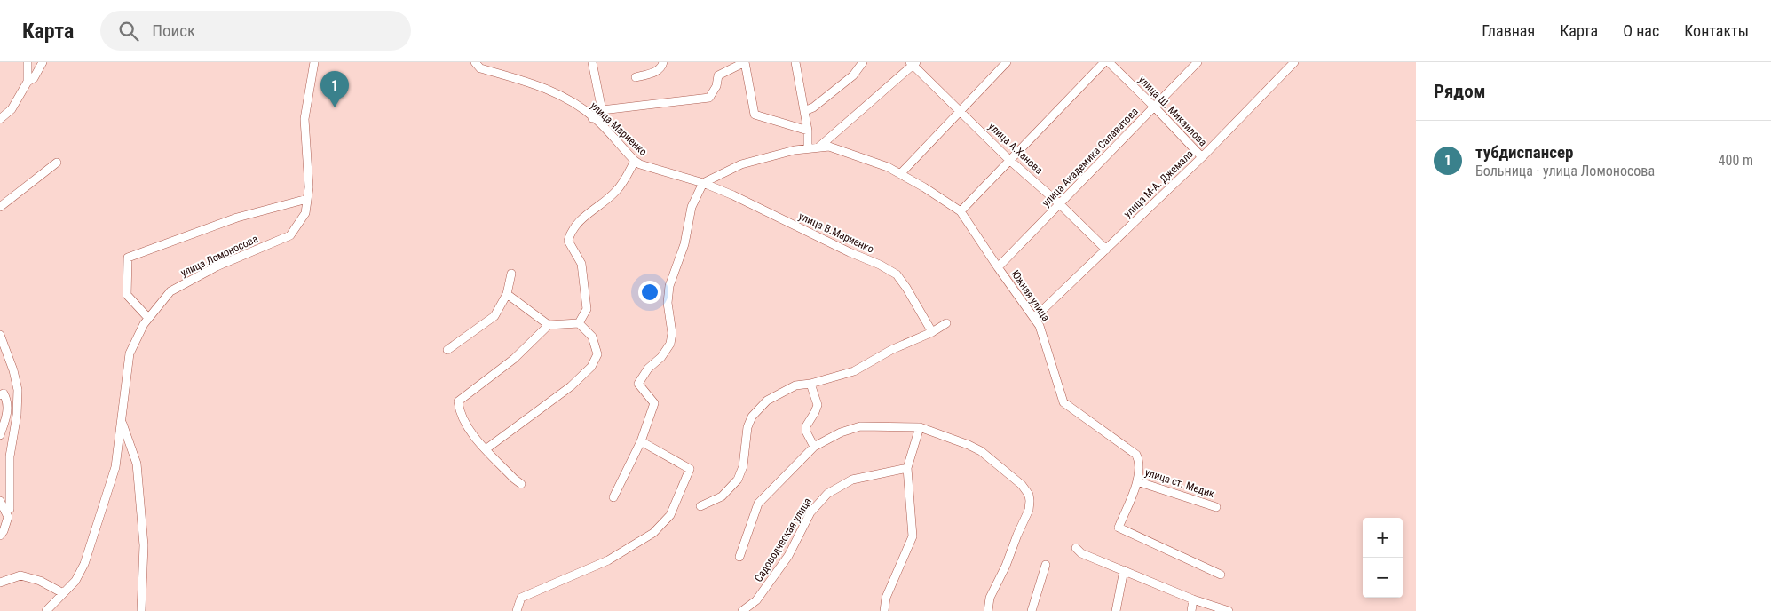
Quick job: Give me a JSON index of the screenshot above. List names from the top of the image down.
{
  "streets": {
    "street": [
      "улица Ш. Микаилова",
      "улица Мариенко",
      "улица А.Ханова",
      "улица Академика Салаватова",
      "улица М-А. Джемала",
      "улица В.Мариенко",
      "улица Ломоносова",
      "Южная улица",
      "улица ст. Медик",
      "Садоводческая улица"
    ]
  },
  "crossings": [
    ["улица Ш. Микаилова", "улица Академика Салаватова"],
    ["улица Ш. Микаилова", "улица М-А. Джемала"],
    ["улица Мариенко", "улица В.Мариенко"],
    ["улица Мариенко", "Южная улица"],
    ["улица А.Ханова", "улица Академика Салаватова"],
    ["улица А.Ханова", "улица М-А. Джемала"],
    ["улица Академика Салаватова", "Южная улица"],
    ["улица М-А. Джемала", "Южная улица"],
    ["улица В.Мариенко", "Южная улица"],
    ["Южная улица", "улица ст. Медик"]
  ],
  "page": {
    "header": "Карта",
    "search": "Поиск",
    "nav": [
      "Главная",
      "Карта",
      "О нас",
      "Контакты"
    ],
    "heading": "Рядом",
    "pins": "1",
    "list": [
      {
        "mark": "1",
        "name": "тубдиспансер",
        "note": "Больница · улица Ломоносова",
        "value": "400 m"
      }
    ],
    "map_buttons": ["+", "−"]
  }
}
